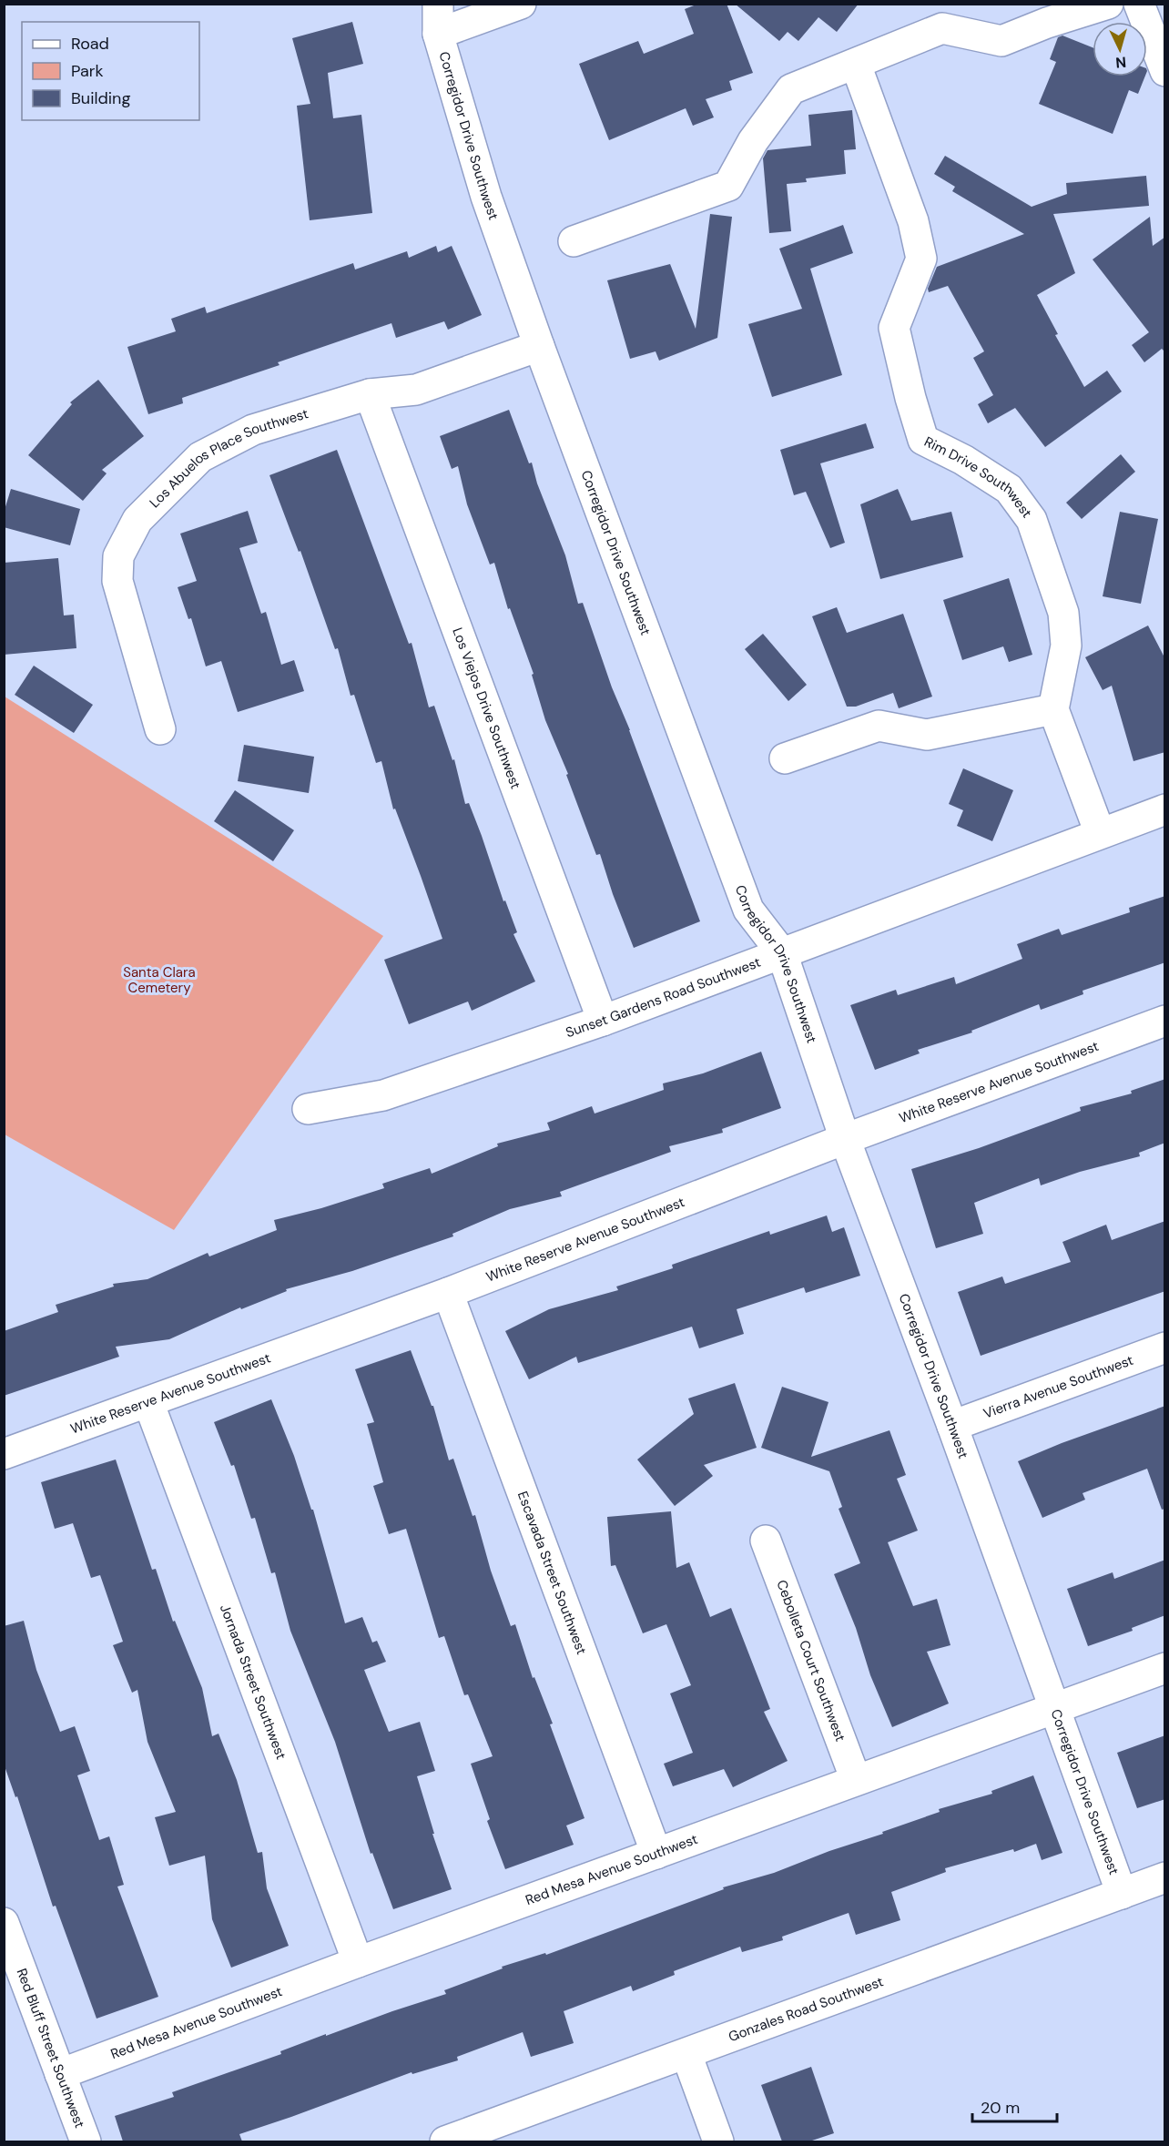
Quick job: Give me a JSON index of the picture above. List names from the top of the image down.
{
  "streets": {
    "street": [
      "Corregidor Drive Southwest",
      "Los Abuelos Place Southwest",
      "Rim Drive Southwest",
      "Los Viejos Drive Southwest",
      "Sunset Gardens Road Southwest",
      "White Reserve Avenue Southwest",
      "Vierra Avenue Southwest",
      "Escavada Street Southwest",
      "Cebolleta Court Southwest",
      "Jornada Street Southwest",
      "Red Mesa Avenue Southwest",
      "Gonzales Road Southwest",
      "Red Bluff Street Southwest"
    ]
  },
  "crossings": [
    ["Corregidor Drive Southwest", "Los Abuelos Place Southwest"],
    ["Corregidor Drive Southwest", "Sunset Gardens Road Southwest"],
    ["Corregidor Drive Southwest", "White Reserve Avenue Southwest"],
    ["Corregidor Drive Southwest", "Vierra Avenue Southwest"],
    ["Corregidor Drive Southwest", "Red Mesa Avenue Southwest"],
    ["Corregidor Drive Southwest", "Gonzales Road Southwest"],
    ["Los Abuelos Place Southwest", "Los Viejos Drive Southwest"],
    ["Los Viejos Drive Southwest", "Sunset Gardens Road Southwest"],
    ["White Reserve Avenue Southwest", "Escavada Street Southwest"],
    ["White Reserve Avenue Southwest", "Jornada Street Southwest"],
    ["Escavada Street Southwest", "Red Mesa Avenue Southwest"],
    ["Cebolleta Court Southwest", "Red Mesa Avenue Southwest"],
    ["Jornada Street Southwest", "Red Mesa Avenue Southwest"],
    ["Red Mesa Avenue Southwest", "Red Bluff Street Southwest"]
  ],
  "parks": ["Santa Clara Cemetery"],
  "legend": ["Road", "Park", "Building"],
  "scale_bar": "20 m",
  "north": "bottom"
}
